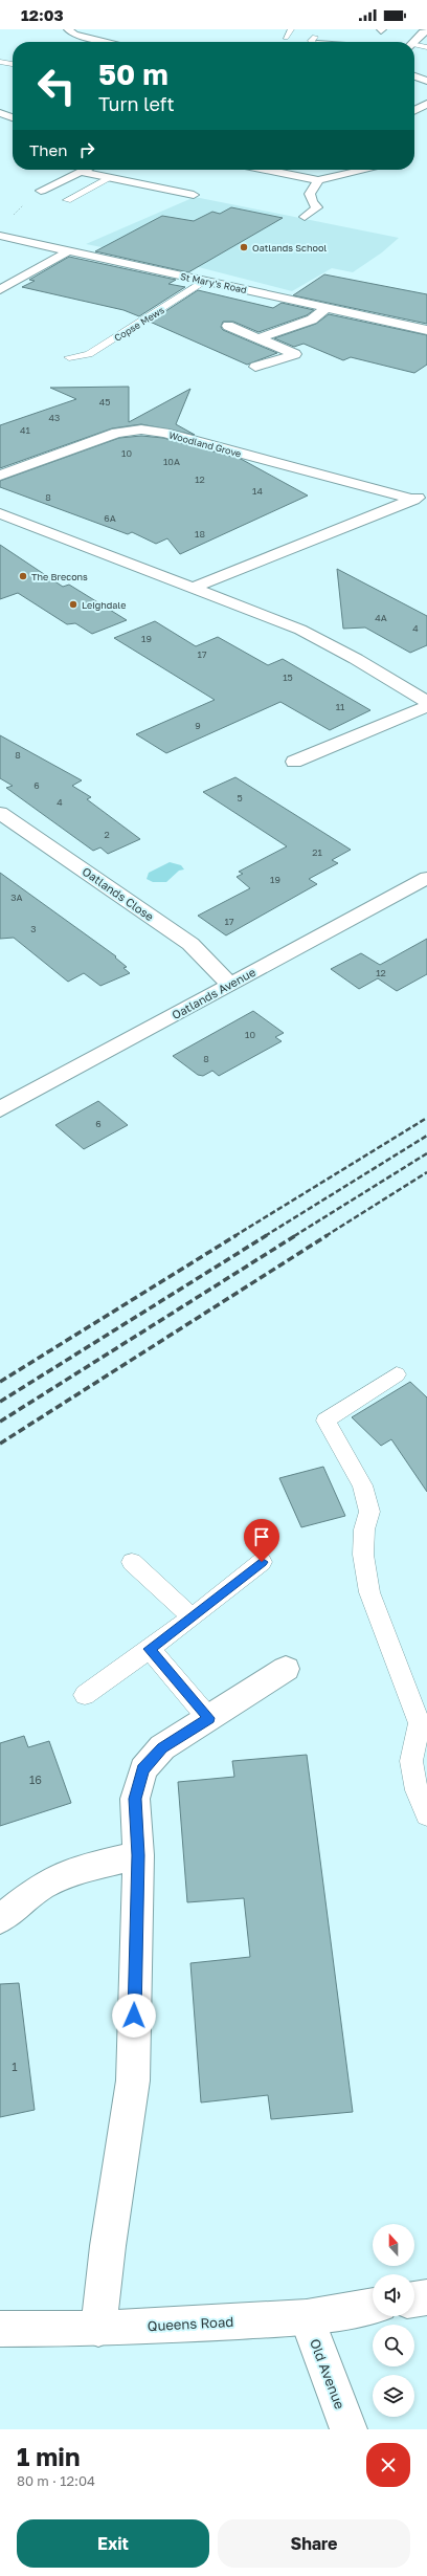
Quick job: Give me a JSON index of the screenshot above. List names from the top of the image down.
{
  "streets": {
    "street": [
      "St Mary's Road",
      "Woodland Grove",
      "Oatlands Close",
      "Oatlands Avenue",
      "Queens Road",
      "Old Avenue"
    ],
    "lane": ["Copse Mews"]
  },
  "crossings": [
    ["St Mary's Road", "Copse Mews"],
    ["Oatlands Close", "Oatlands Avenue"],
    ["Queens Road", "Old Avenue"]
  ],
  "places": ["Oatlands School", "The Brecons", "Leighdale"],
  "house_numbers": [
    "45",
    "43",
    "41",
    "10",
    "10A",
    "12",
    "14",
    "8",
    "6A",
    "18",
    "4A",
    "4",
    "19",
    "17",
    "15",
    "11",
    "9",
    "8",
    "6",
    "5",
    "4",
    "2",
    "21",
    "19",
    "3A",
    "17",
    "3",
    "12",
    "10",
    "8",
    "6",
    "16",
    "1"
  ],
  "north": "top",
  "page": {
    "status": "12:03",
    "turn": ["50 m", "Turn left"],
    "then": "Then",
    "heading": ["1 min", "80 m · 12:04"],
    "buttons": ["Exit", "Share"]
  }
}
